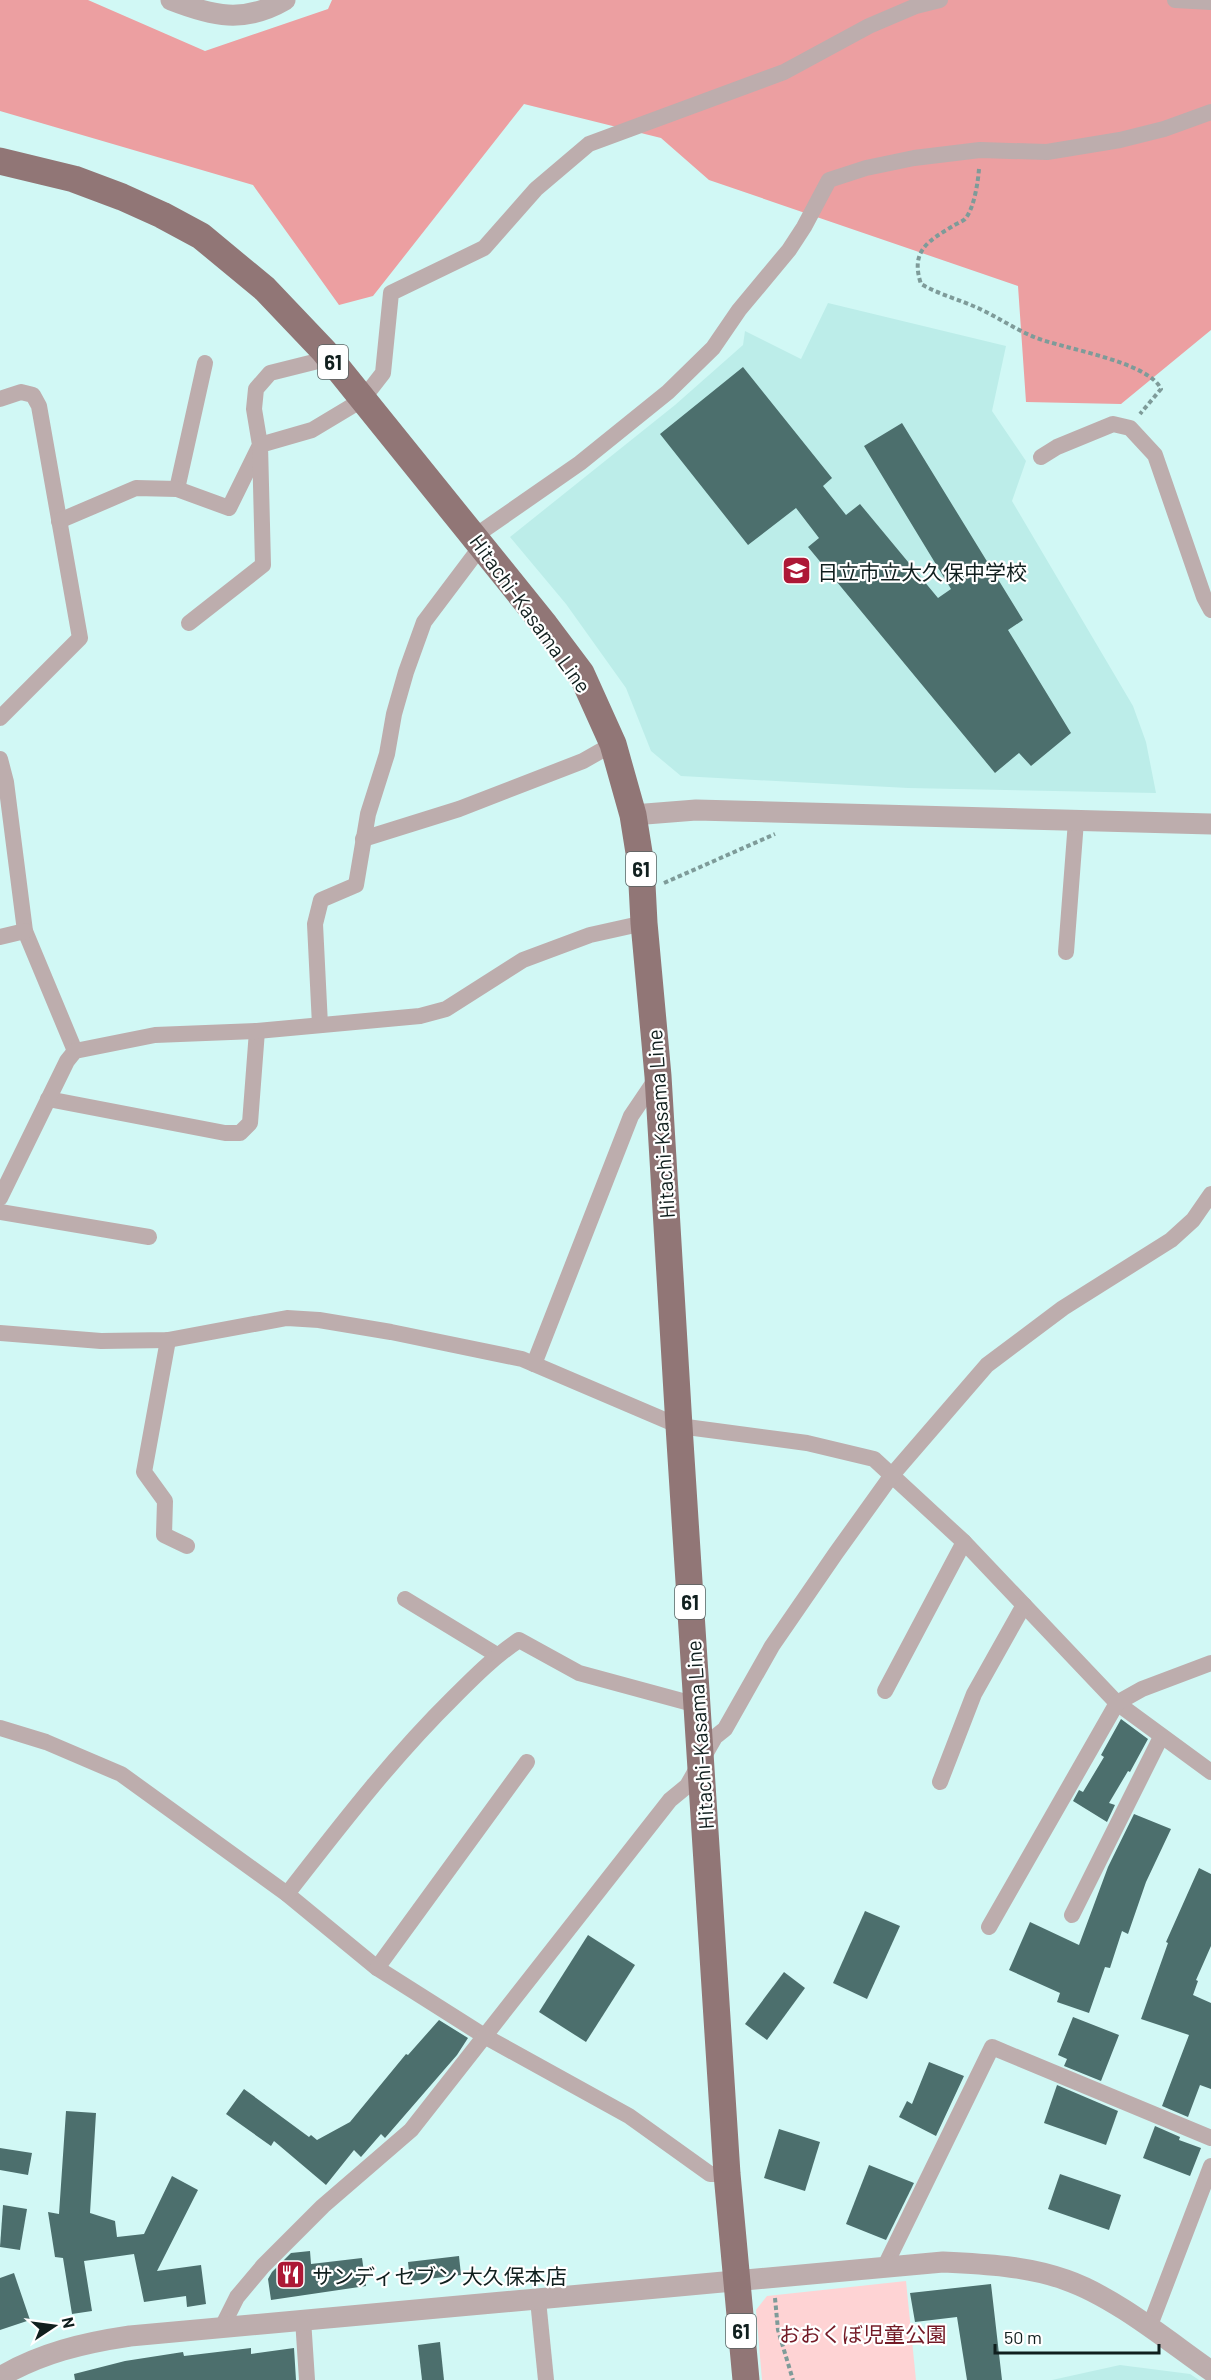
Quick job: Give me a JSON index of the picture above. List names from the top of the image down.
{
  "streets": {
    "main road": ["61", "Hitachi-Kasama Line"]
  },
  "parks": ["おおくぼ児童公園"],
  "places": {
    "school or university": ["日立市立大久保中学校"],
    "restaurant": ["サンディセブン 大久保本店"]
  },
  "scale_bar": "50 m",
  "north": "right"
}
